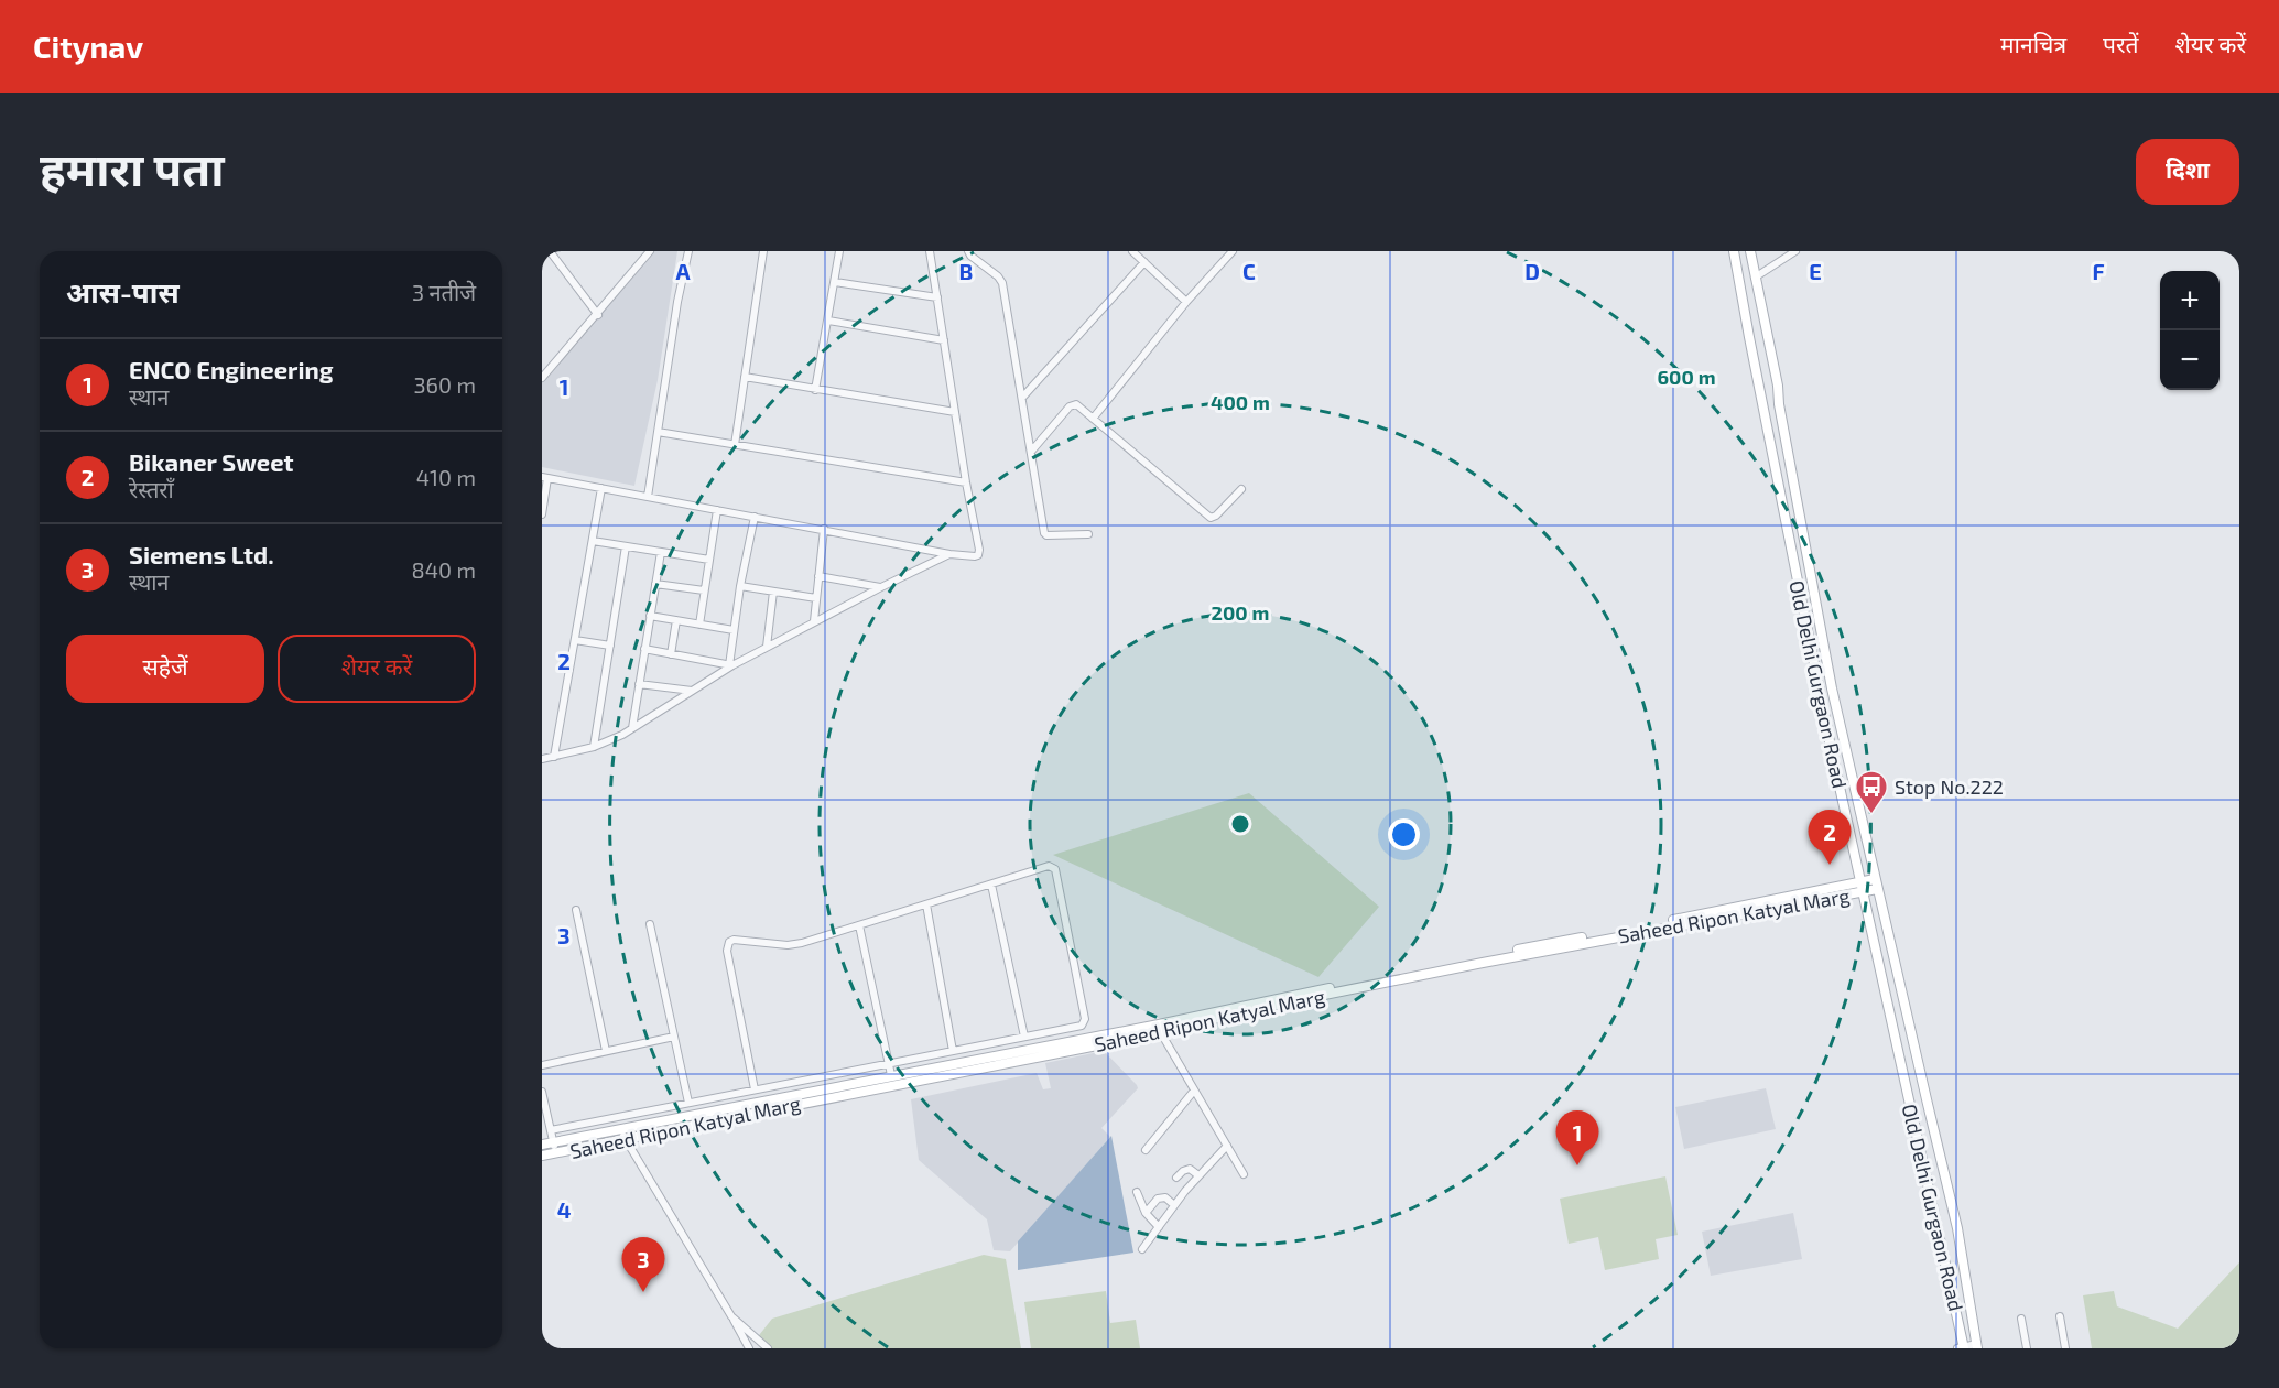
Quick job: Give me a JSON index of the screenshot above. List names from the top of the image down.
{
  "streets": {
    "street": ["Old Delhi Gurgaon Road", "Saheed Ripon Katyal Marg"]
  },
  "crossings": [
    ["Old Delhi Gurgaon Road", "Saheed Ripon Katyal Marg"]
  ],
  "places": {
    "bus stop": ["Stop No.222"]
  },
  "page": {
    "header": "Citynav",
    "nav": ["मानचित्र", "परतें", "शेयर करें"],
    "buttons": [
      "दिशा",
      ["सहेजें", "शेयर करें"]
    ],
    "title": "हमारा पता",
    "heading": ["आस-पास", "3 नतीजे"],
    "map_buttons": ["+", "−"],
    "list": [
      {
        "mark": "1",
        "name": "ENCO Engineering",
        "note": "स्थान",
        "value": "360 m"
      },
      {
        "mark": "2",
        "name": "Bikaner Sweet",
        "note": "रेस्तराँ",
        "value": "410 m"
      },
      {
        "mark": "3",
        "name": "Siemens Ltd.",
        "note": "स्थान",
        "value": "840 m"
      }
    ],
    "pins": ["2", "1", "3"]
  },
  "grid": {
    "columns": [
      "A",
      "B",
      "C",
      "D",
      "E",
      "F"
    ],
    "rows": [
      "1",
      "2",
      "3",
      "4"
    ]
  },
  "rings": ["600 m", "400 m", "200 m"]
}
